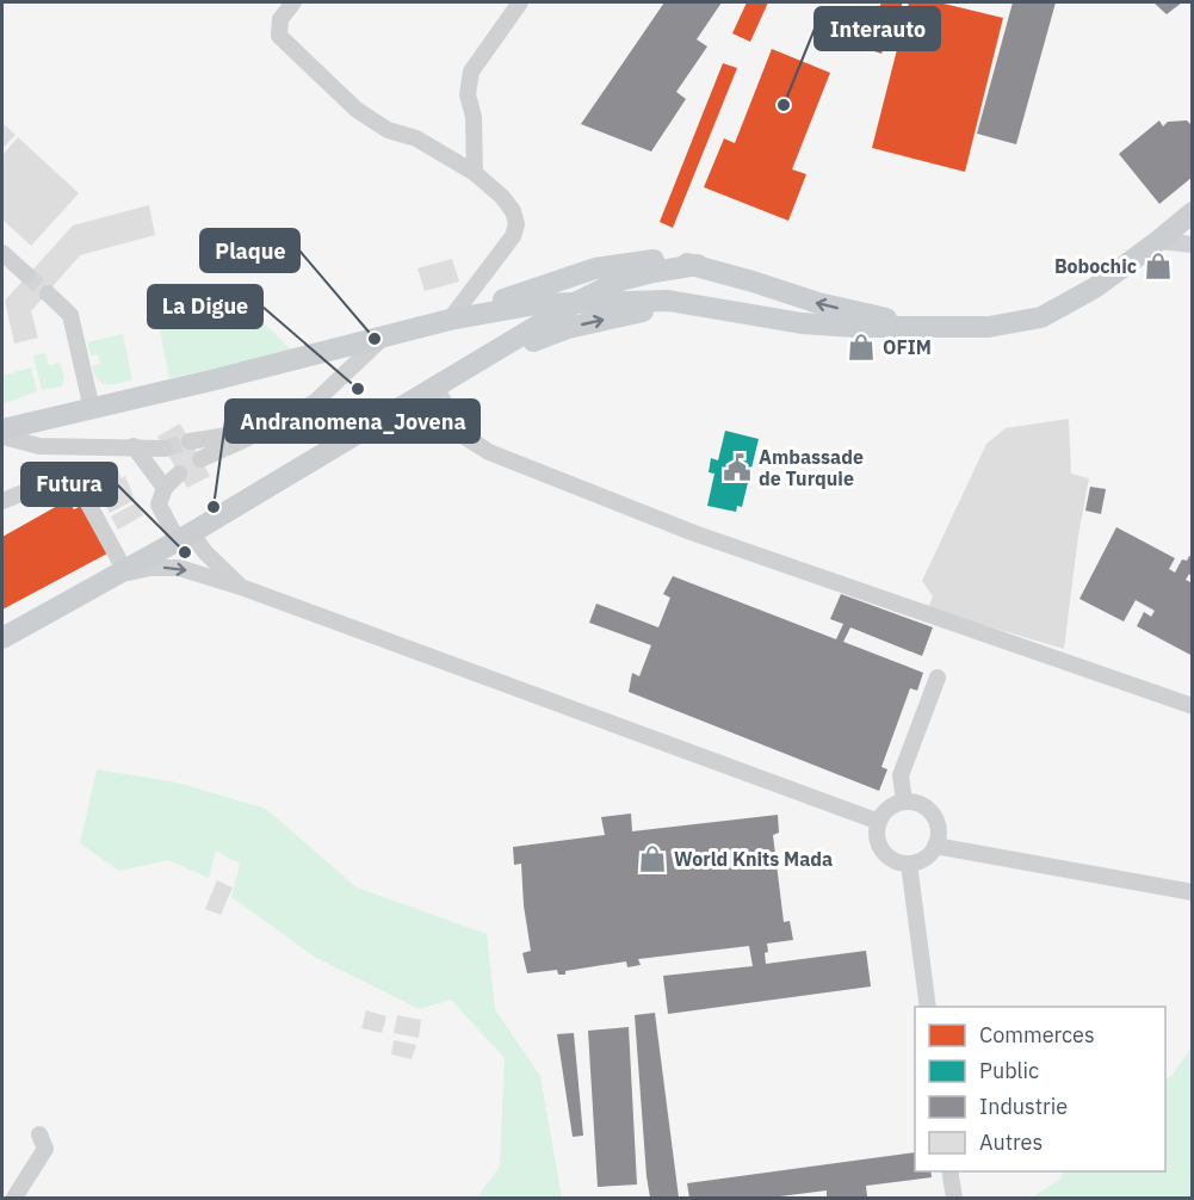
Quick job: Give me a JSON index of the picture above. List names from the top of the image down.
{
  "places": {
    "other": [
      "Interauto",
      "Plaque",
      "La Digue",
      "Andranomena_Jovena",
      "Futura"
    ],
    "shop": ["Bobochic", "OFIM", "World Knits Mada"],
    "public building": ["Ambassade de Turquie"]
  },
  "legend": [
    "Commerces",
    "Public",
    "Industrie",
    "Autres"
  ]
}
